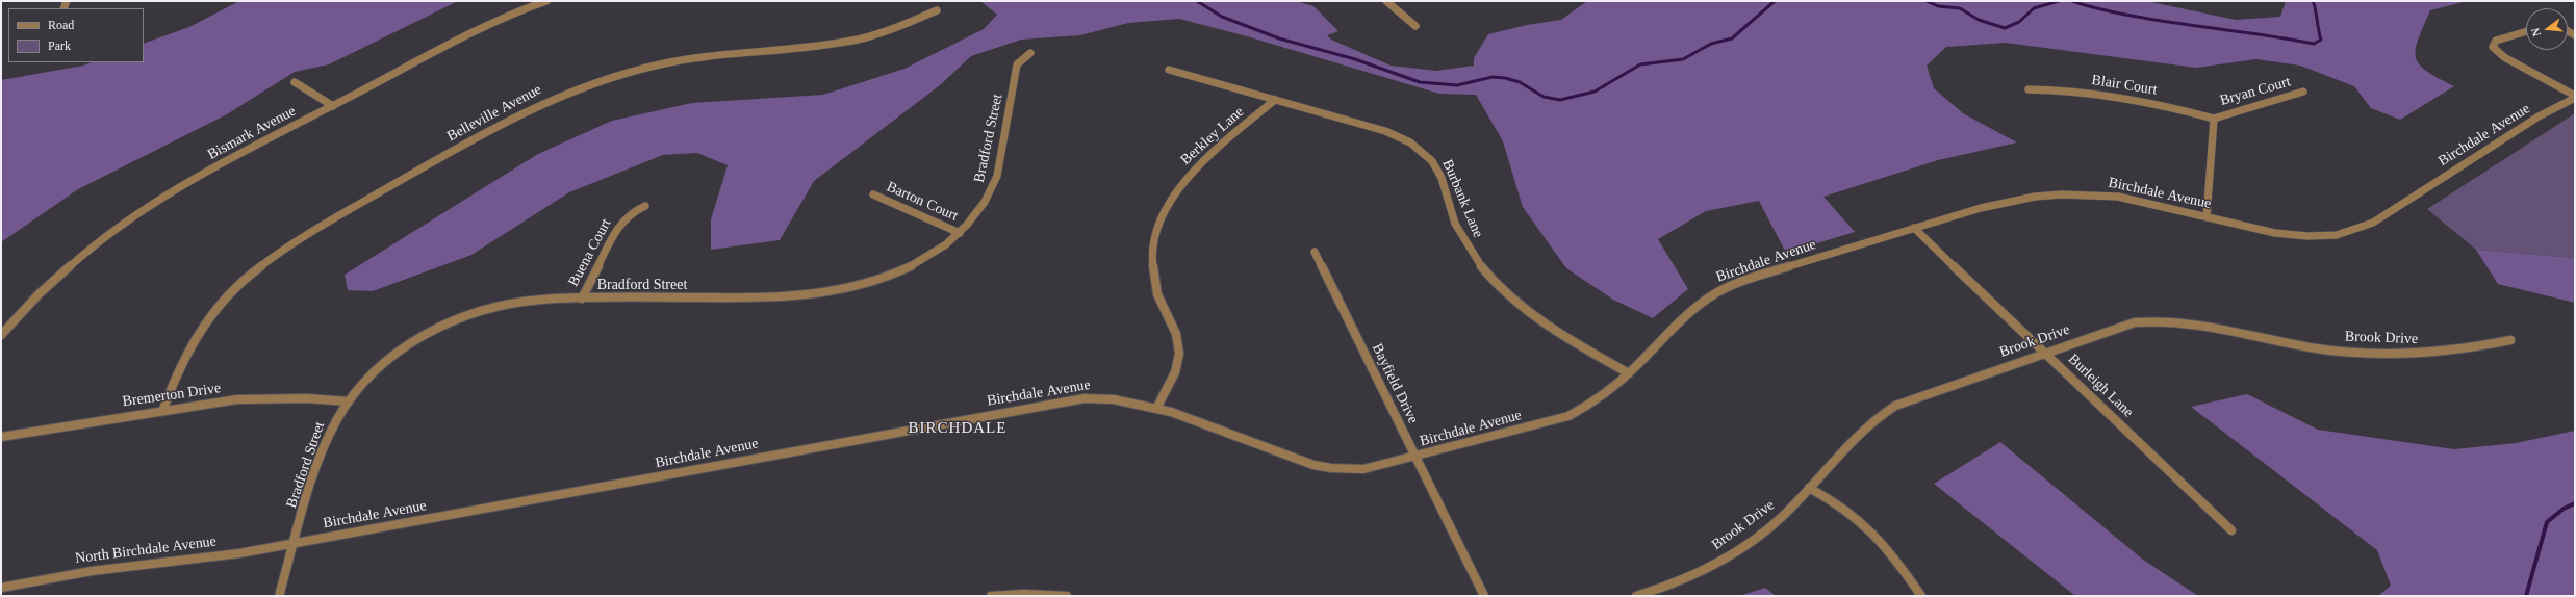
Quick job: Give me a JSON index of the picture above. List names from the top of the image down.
{
  "streets": {
    "street": [
      "Blair Court",
      "Bryan Court",
      "Belleville Avenue",
      "Bismark Avenue",
      "Birchdale Avenue",
      "Berkley Lane",
      "Bradford Street",
      "Burbank Lane",
      "Barton Court",
      "Buena Court",
      "Brook Drive",
      "Bayfield Drive",
      "Burleigh Lane",
      "Bremerton Drive",
      "North Birchdale Avenue"
    ]
  },
  "crossings": [
    ["Blair Court", "Bryan Court"],
    ["Bryan Court", "Birchdale Avenue"],
    ["Belleville Avenue", "Bremerton Drive"],
    ["Birchdale Avenue", "Berkley Lane"],
    ["Birchdale Avenue", "Bradford Street"],
    ["Birchdale Avenue", "Burbank Lane"],
    ["Birchdale Avenue", "Bayfield Drive"],
    ["Birchdale Avenue", "Burleigh Lane"],
    ["Birchdale Avenue", "North Birchdale Avenue"],
    ["Berkley Lane", "Burbank Lane"],
    ["Bradford Street", "Barton Court"],
    ["Bradford Street", "Buena Court"],
    ["Bradford Street", "Bremerton Drive"],
    ["Bradford Street", "North Birchdale Avenue"],
    ["Brook Drive", "Burleigh Lane"]
  ],
  "districts": ["BIRCHDALE"],
  "legend": ["Road", "Park"],
  "north": "left"
}
